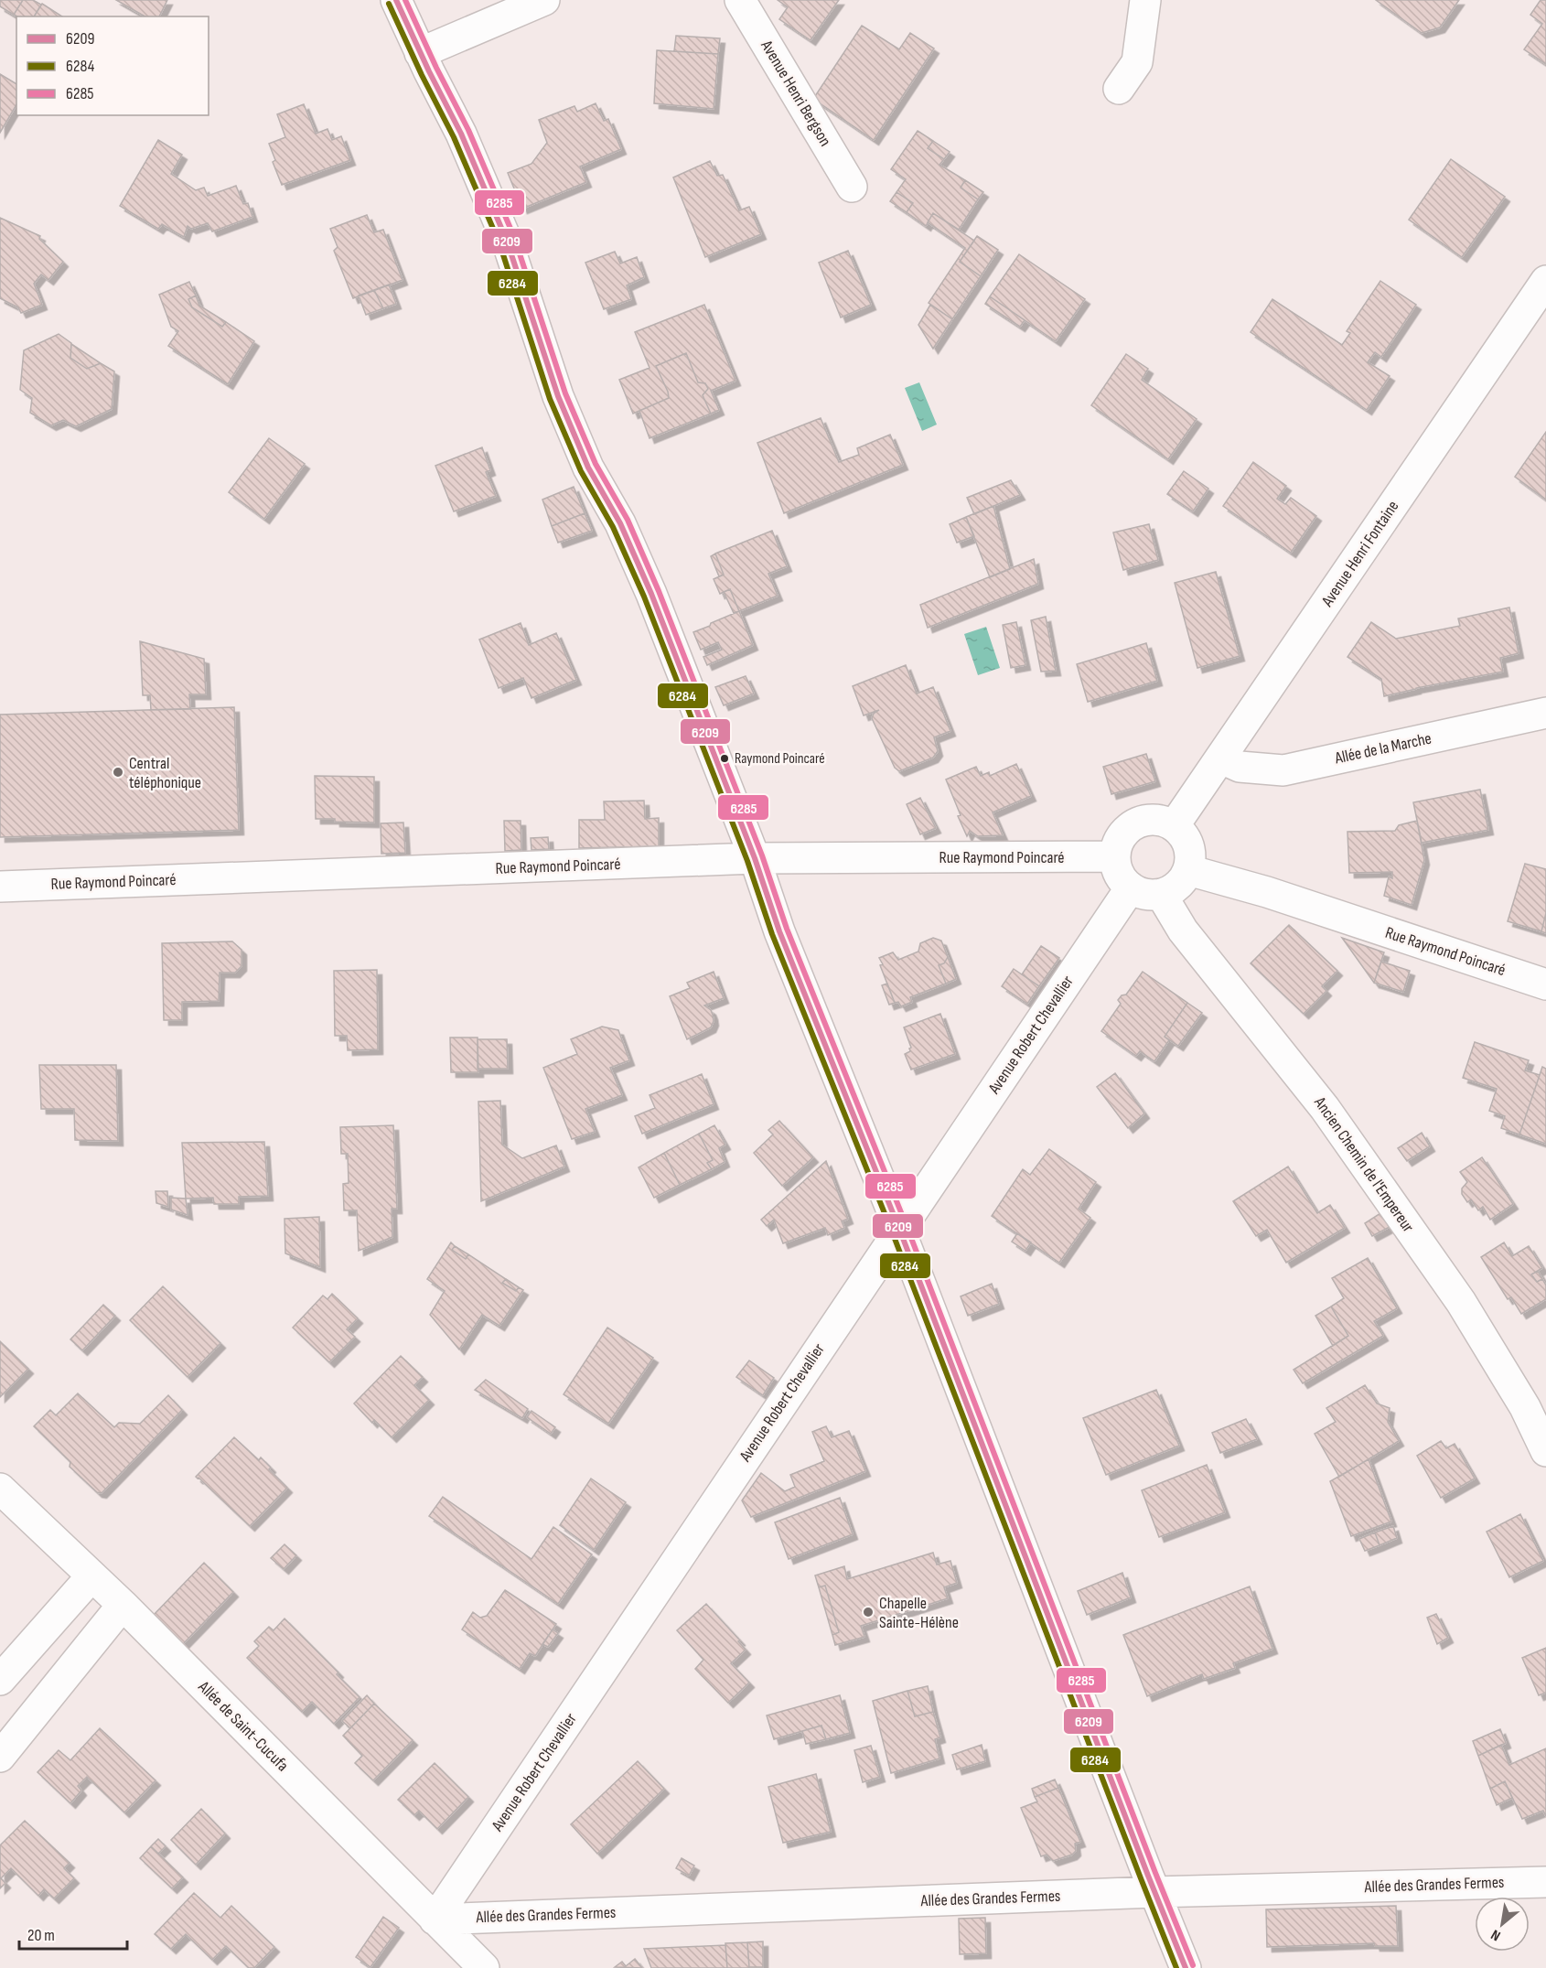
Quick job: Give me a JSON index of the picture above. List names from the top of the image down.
{
  "streets": {
    "street": [
      "Avenue Henri Bergson",
      "Avenue Henri Fontaine",
      "Allée de la Marche",
      "Rue Raymond Poincaré",
      "Avenue Robert Chevallier",
      "Ancien Chemin de l'Empereur",
      "Allée de Saint-Cucufa",
      "Allée des Grandes Fermes"
    ]
  },
  "crossings": [
    ["Avenue Henri Fontaine", "Allée de la Marche"],
    ["Avenue Henri Fontaine", "Rue Raymond Poincaré"],
    ["Avenue Henri Fontaine", "Avenue Robert Chevallier"],
    ["Avenue Henri Fontaine", "Ancien Chemin de l'Empereur"],
    ["Rue Raymond Poincaré", "Avenue Robert Chevallier"],
    ["Rue Raymond Poincaré", "Ancien Chemin de l'Empereur"],
    ["Avenue Robert Chevallier", "Ancien Chemin de l'Empereur"],
    ["Avenue Robert Chevallier", "Allée de Saint-Cucufa"],
    ["Avenue Robert Chevallier", "Allée des Grandes Fermes"],
    ["Allée de Saint-Cucufa", "Allée des Grandes Fermes"]
  ],
  "places": ["Raymond Poincaré", "Central téléphonique", "Chapelle Sainte-Hélène"],
  "lines": ["transit line 6209", "transit line 6285", "transit line 6284"],
  "legend": ["6209", "6284", "6285"],
  "scale_bar": "20 m",
  "north": "bottom left"
}
